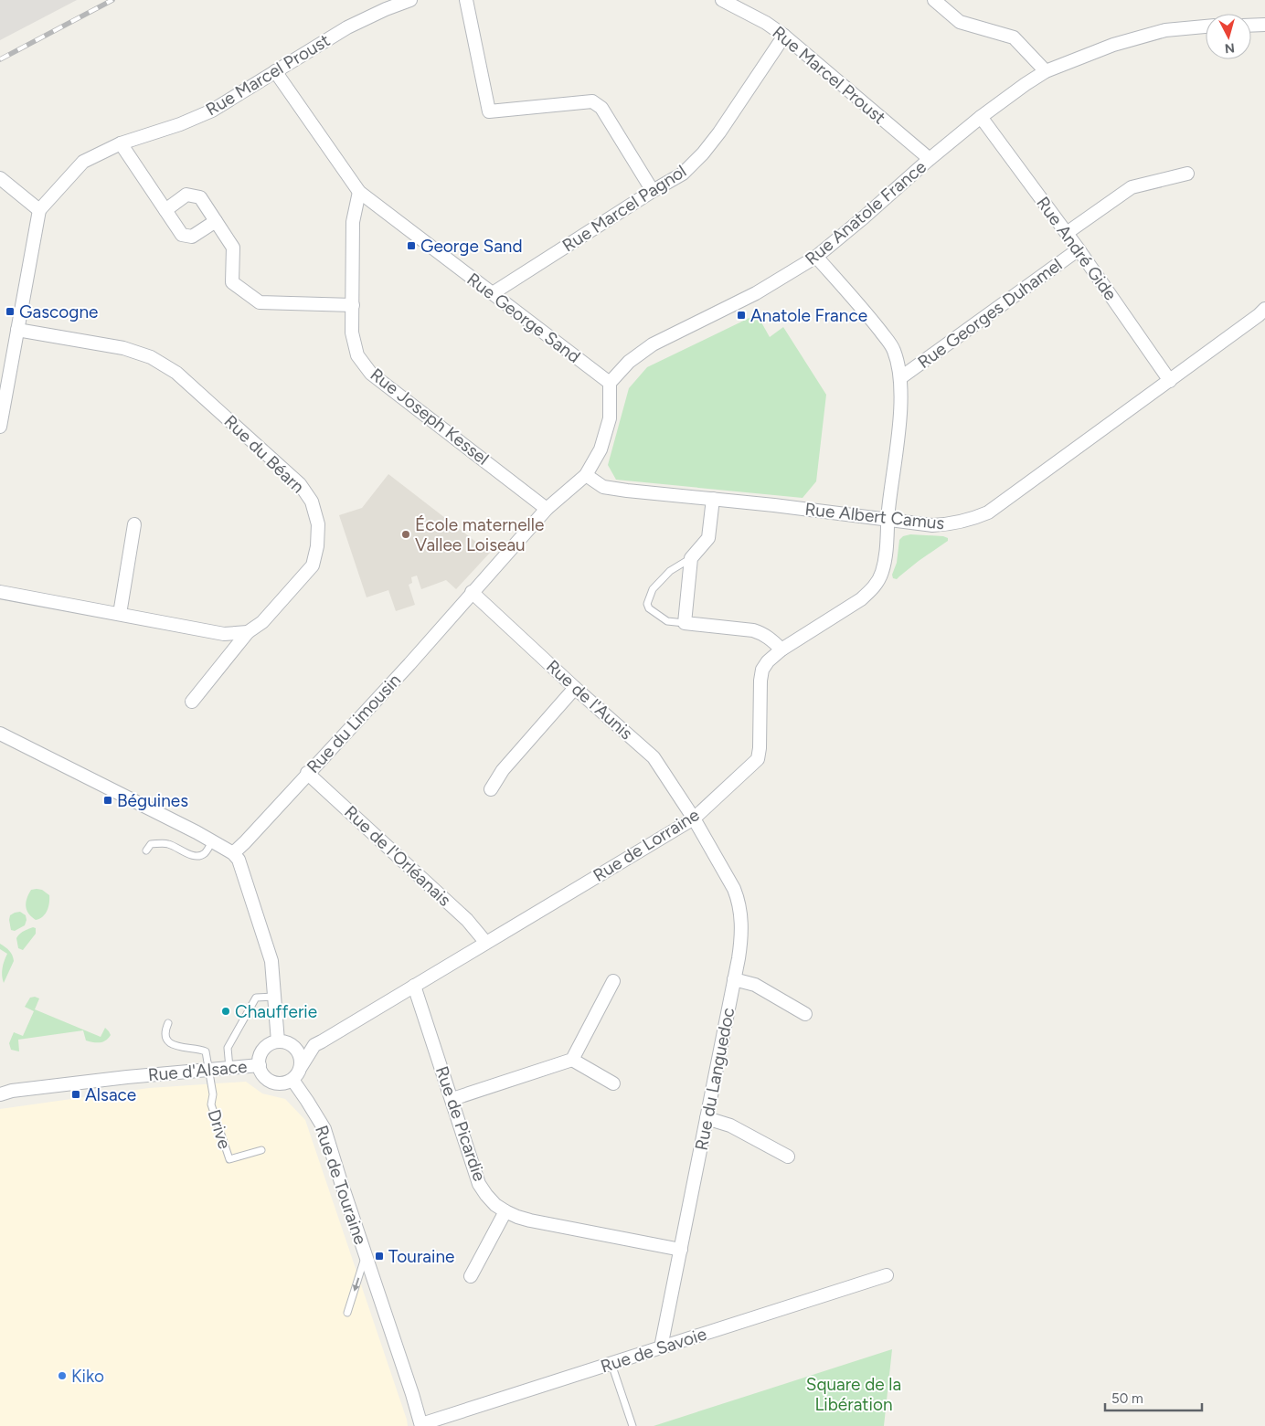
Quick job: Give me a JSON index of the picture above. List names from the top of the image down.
{
  "streets": {
    "street": [
      "Rue Marcel Proust",
      "Rue Marcel Pagnol",
      "Rue Anatole France",
      "Rue André Gide",
      "Rue Georges Duhamel",
      "Rue George Sand",
      "Rue Joseph Kessel",
      "Rue du Béarn",
      "Rue Albert Camus",
      "Rue de l'Aunis",
      "Rue du Limousin",
      "Rue de Lorraine",
      "Rue de l'Orléanais",
      "Rue d'Alsace",
      "Rue du Languedoc",
      "Rue de Picardie",
      "Rue de Touraine",
      "Rue de Savoie"
    ],
    "lane": ["Drive"]
  },
  "crossings": [
    ["Rue Marcel Proust", "Rue Marcel Pagnol"],
    ["Rue Marcel Proust", "Rue Anatole France"],
    ["Rue Marcel Proust", "Rue George Sand"],
    ["Rue Marcel Pagnol", "Rue George Sand"],
    ["Rue Anatole France", "Rue André Gide"],
    ["Rue Anatole France", "Rue George Sand"],
    ["Rue Anatole France", "Rue de Lorraine"],
    ["Rue André Gide", "Rue Georges Duhamel"],
    ["Rue André Gide", "Rue Albert Camus"],
    ["Rue Georges Duhamel", "Rue de Lorraine"],
    ["Rue George Sand", "Rue Joseph Kessel"],
    ["Rue Albert Camus", "Rue de Lorraine"],
    ["Rue de l'Aunis", "Rue du Limousin"],
    ["Rue de l'Aunis", "Rue de Lorraine"],
    ["Rue de l'Aunis", "Rue du Languedoc"],
    ["Rue du Limousin", "Rue de l'Orléanais"],
    ["Rue de Lorraine", "Rue de l'Orléanais"],
    ["Rue de Lorraine", "Rue d'Alsace"],
    ["Rue de Lorraine", "Rue du Languedoc"],
    ["Rue de Lorraine", "Rue de Picardie"],
    ["Rue de Lorraine", "Rue de Touraine"],
    ["Rue d'Alsace", "Drive"],
    ["Rue d'Alsace", "Rue de Touraine"],
    ["Rue du Languedoc", "Rue de Picardie"],
    ["Rue du Languedoc", "Rue de Savoie"],
    ["Rue de Touraine", "Rue de Savoie"]
  ],
  "parks": ["Square de la Libération"],
  "places": {
    "transit": [
      "George Sand",
      "Gascogne",
      "Anatole France",
      "Béguines",
      "Alsace",
      "Touraine"
    ],
    "other": ["École maternelle Vallee Loiseau", "Chaufferie", "Kiko"]
  },
  "scale_bar": "50 m",
  "north": "bottom"
}
